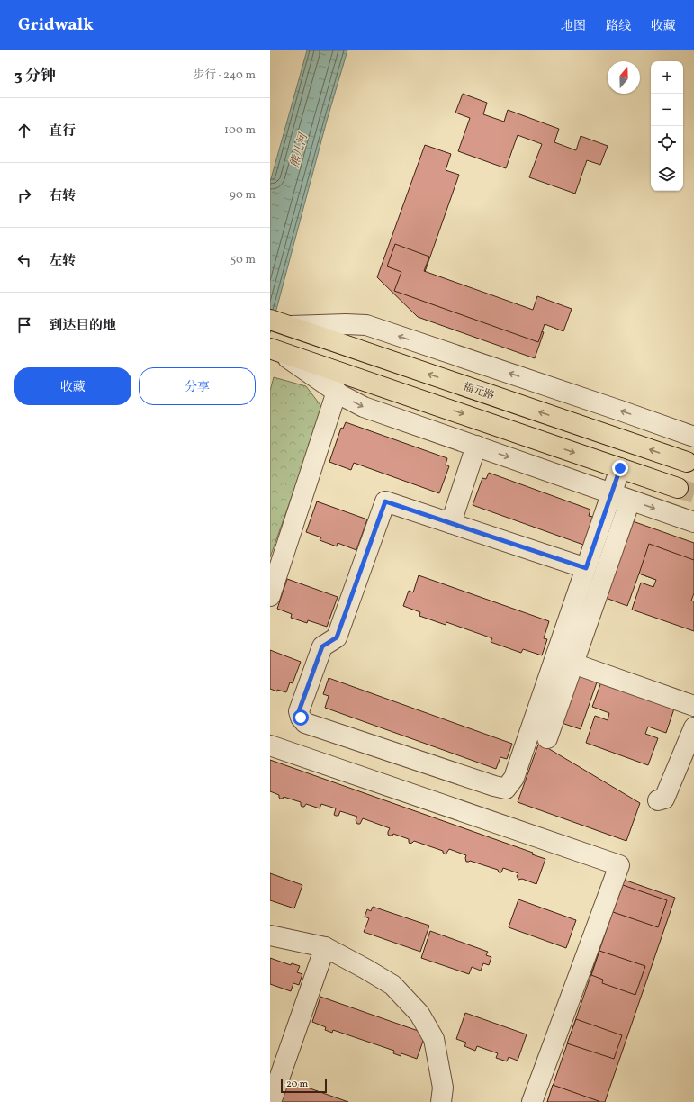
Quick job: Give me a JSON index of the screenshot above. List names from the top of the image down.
{
  "streets": {
    "main road": ["福元路"]
  },
  "water": ["熊儿河"],
  "scale_bar": "20 m",
  "north": "top",
  "page": {
    "header": "Gridwalk",
    "nav": ["地图", "路线", "收藏"],
    "heading": ["3 分钟", "步行 · 240 m"],
    "map_buttons": ["+", "−"],
    "list": [
      ["直行", "100 m"],
      ["右转", "90 m"],
      ["左转", "50 m"],
      "到达目的地"
    ],
    "buttons": ["收藏", "分享"],
    "scale": "20 m"
  }
}
